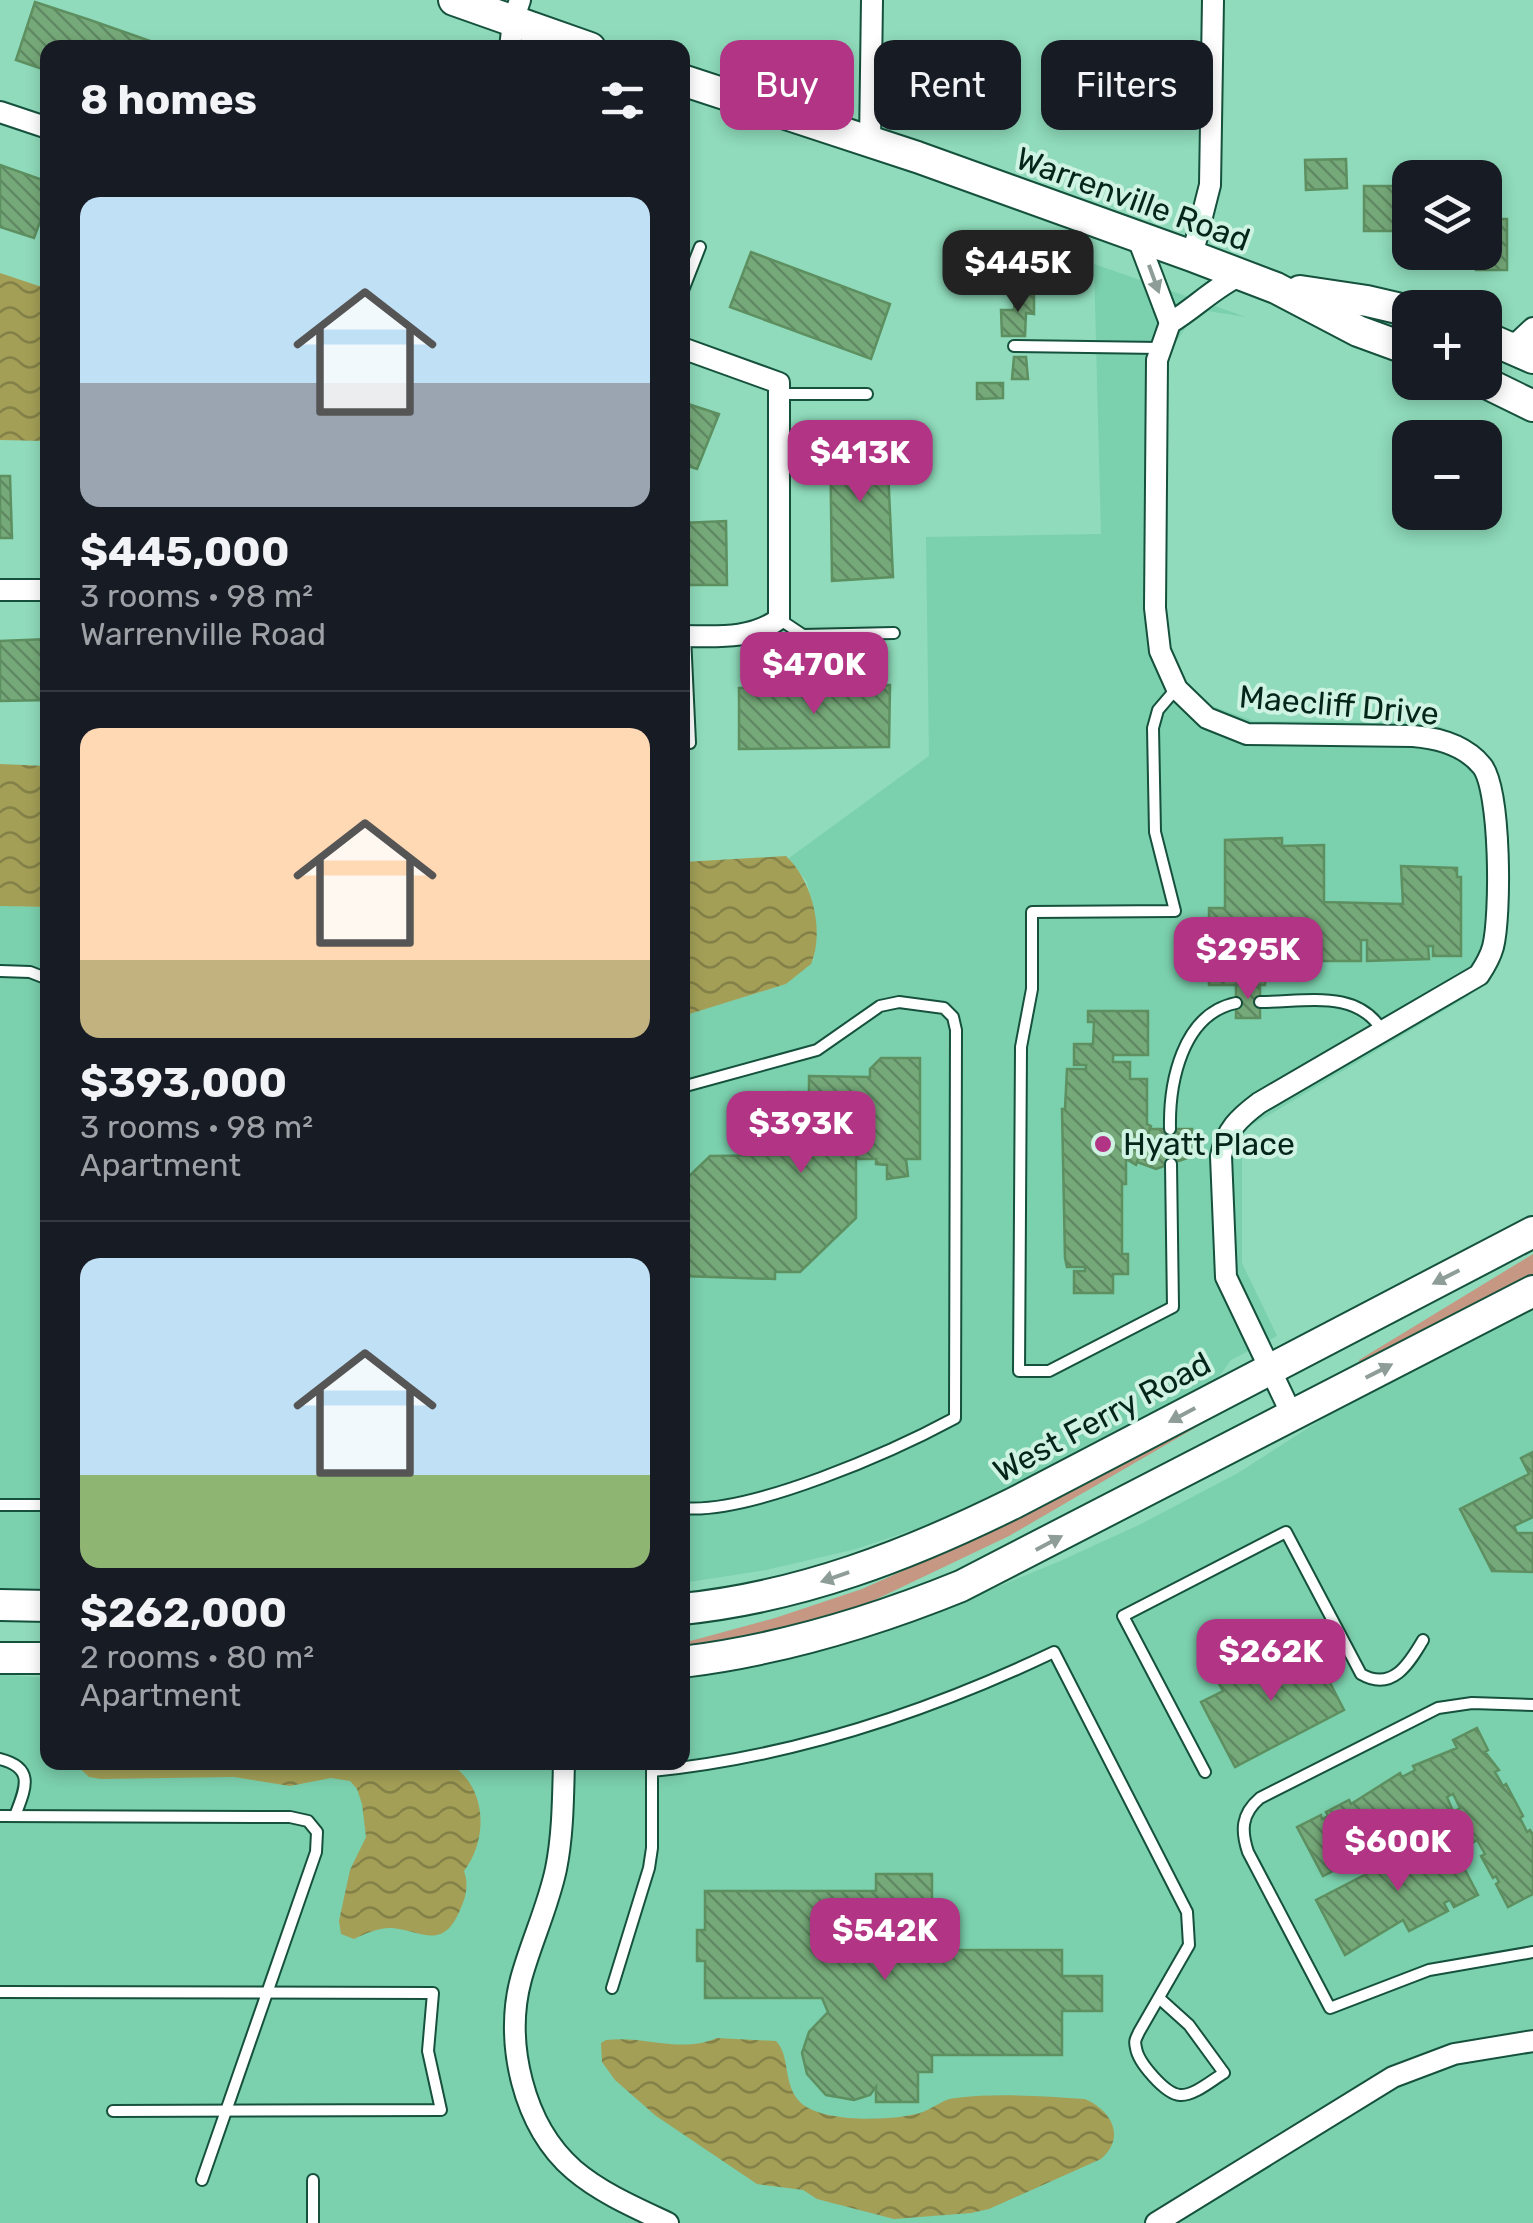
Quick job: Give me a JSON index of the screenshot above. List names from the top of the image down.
{
  "streets": {
    "main road": ["Warrenville Road", "West Ferry Road"],
    "street": ["Maecliff Drive"]
  },
  "crossings": [
    ["Maecliff Drive", "West Ferry Road"]
  ],
  "places": ["Hyatt Place"],
  "page": {
    "chip": ["Buy", "Rent", "Filters"],
    "heading": "8 homes",
    "map_buttons": ["+", "−"],
    "list": [
      {
        "name": "$445,000",
        "note": "3 rooms · 98 m² · Warrenville Road"
      },
      {
        "name": "$393,000",
        "note": "3 rooms · 98 m² · Apartment"
      },
      {
        "name": "$262,000",
        "note": "2 rooms · 80 m² · Apartment"
      }
    ],
    "price": [
      "$445K",
      "$413K",
      "$470K",
      "$295K",
      "$393K",
      "$262K",
      "$600K",
      "$542K"
    ]
  }
}
